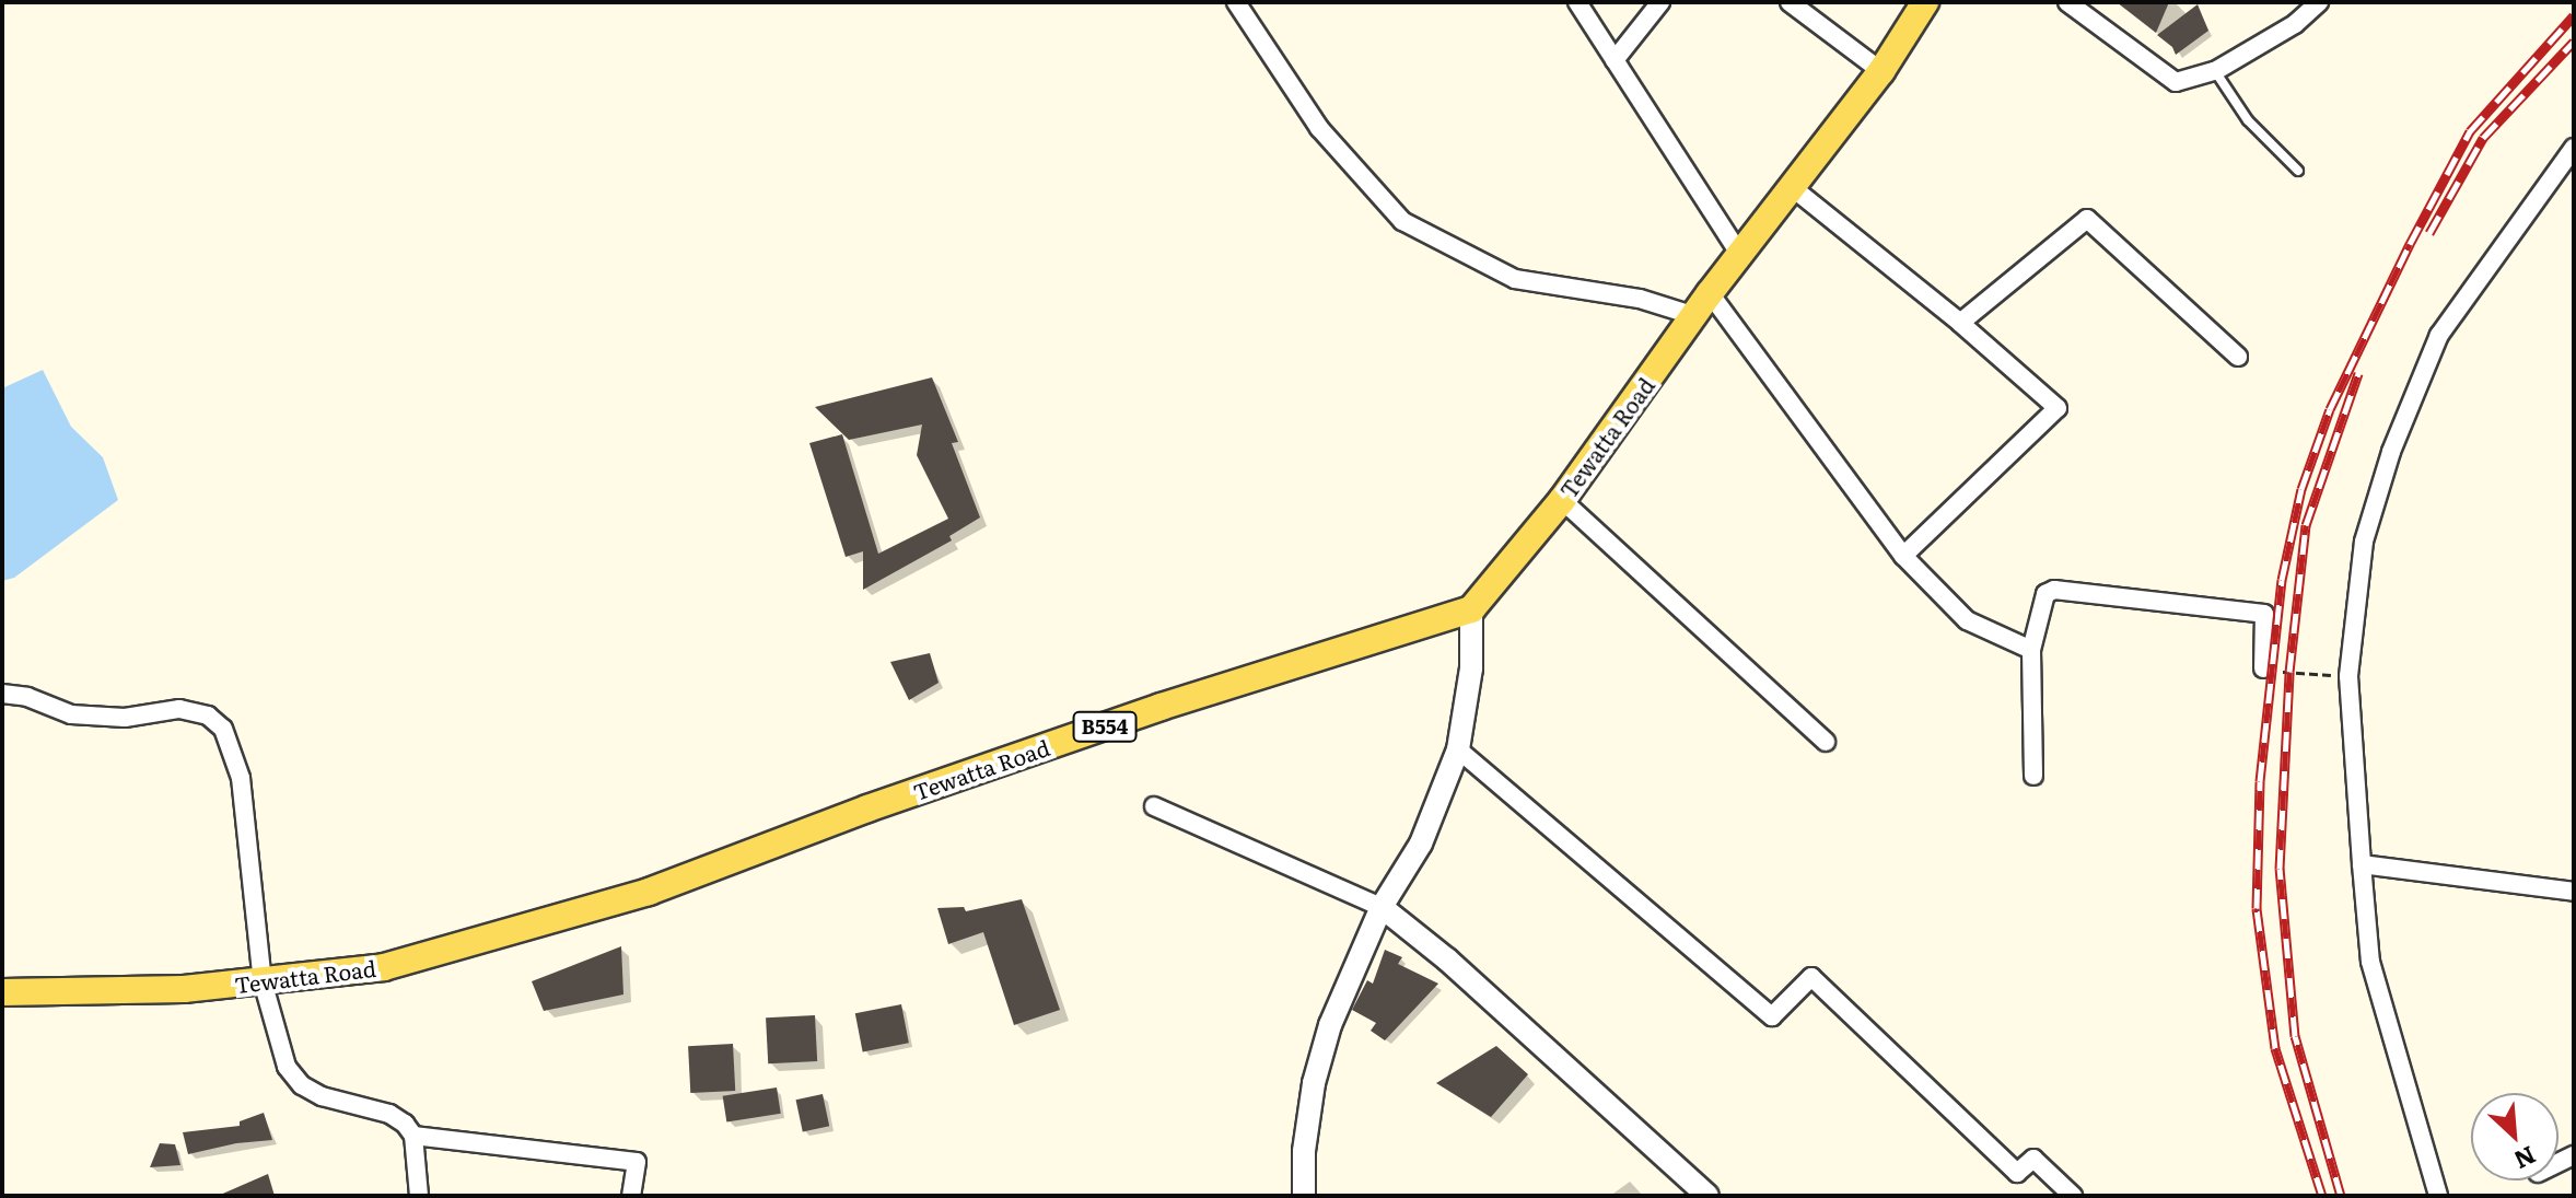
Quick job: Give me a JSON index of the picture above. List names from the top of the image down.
{
  "streets": {
    "main road": ["Tewatta Road", "B554"]
  },
  "north": "bottom right"
}
